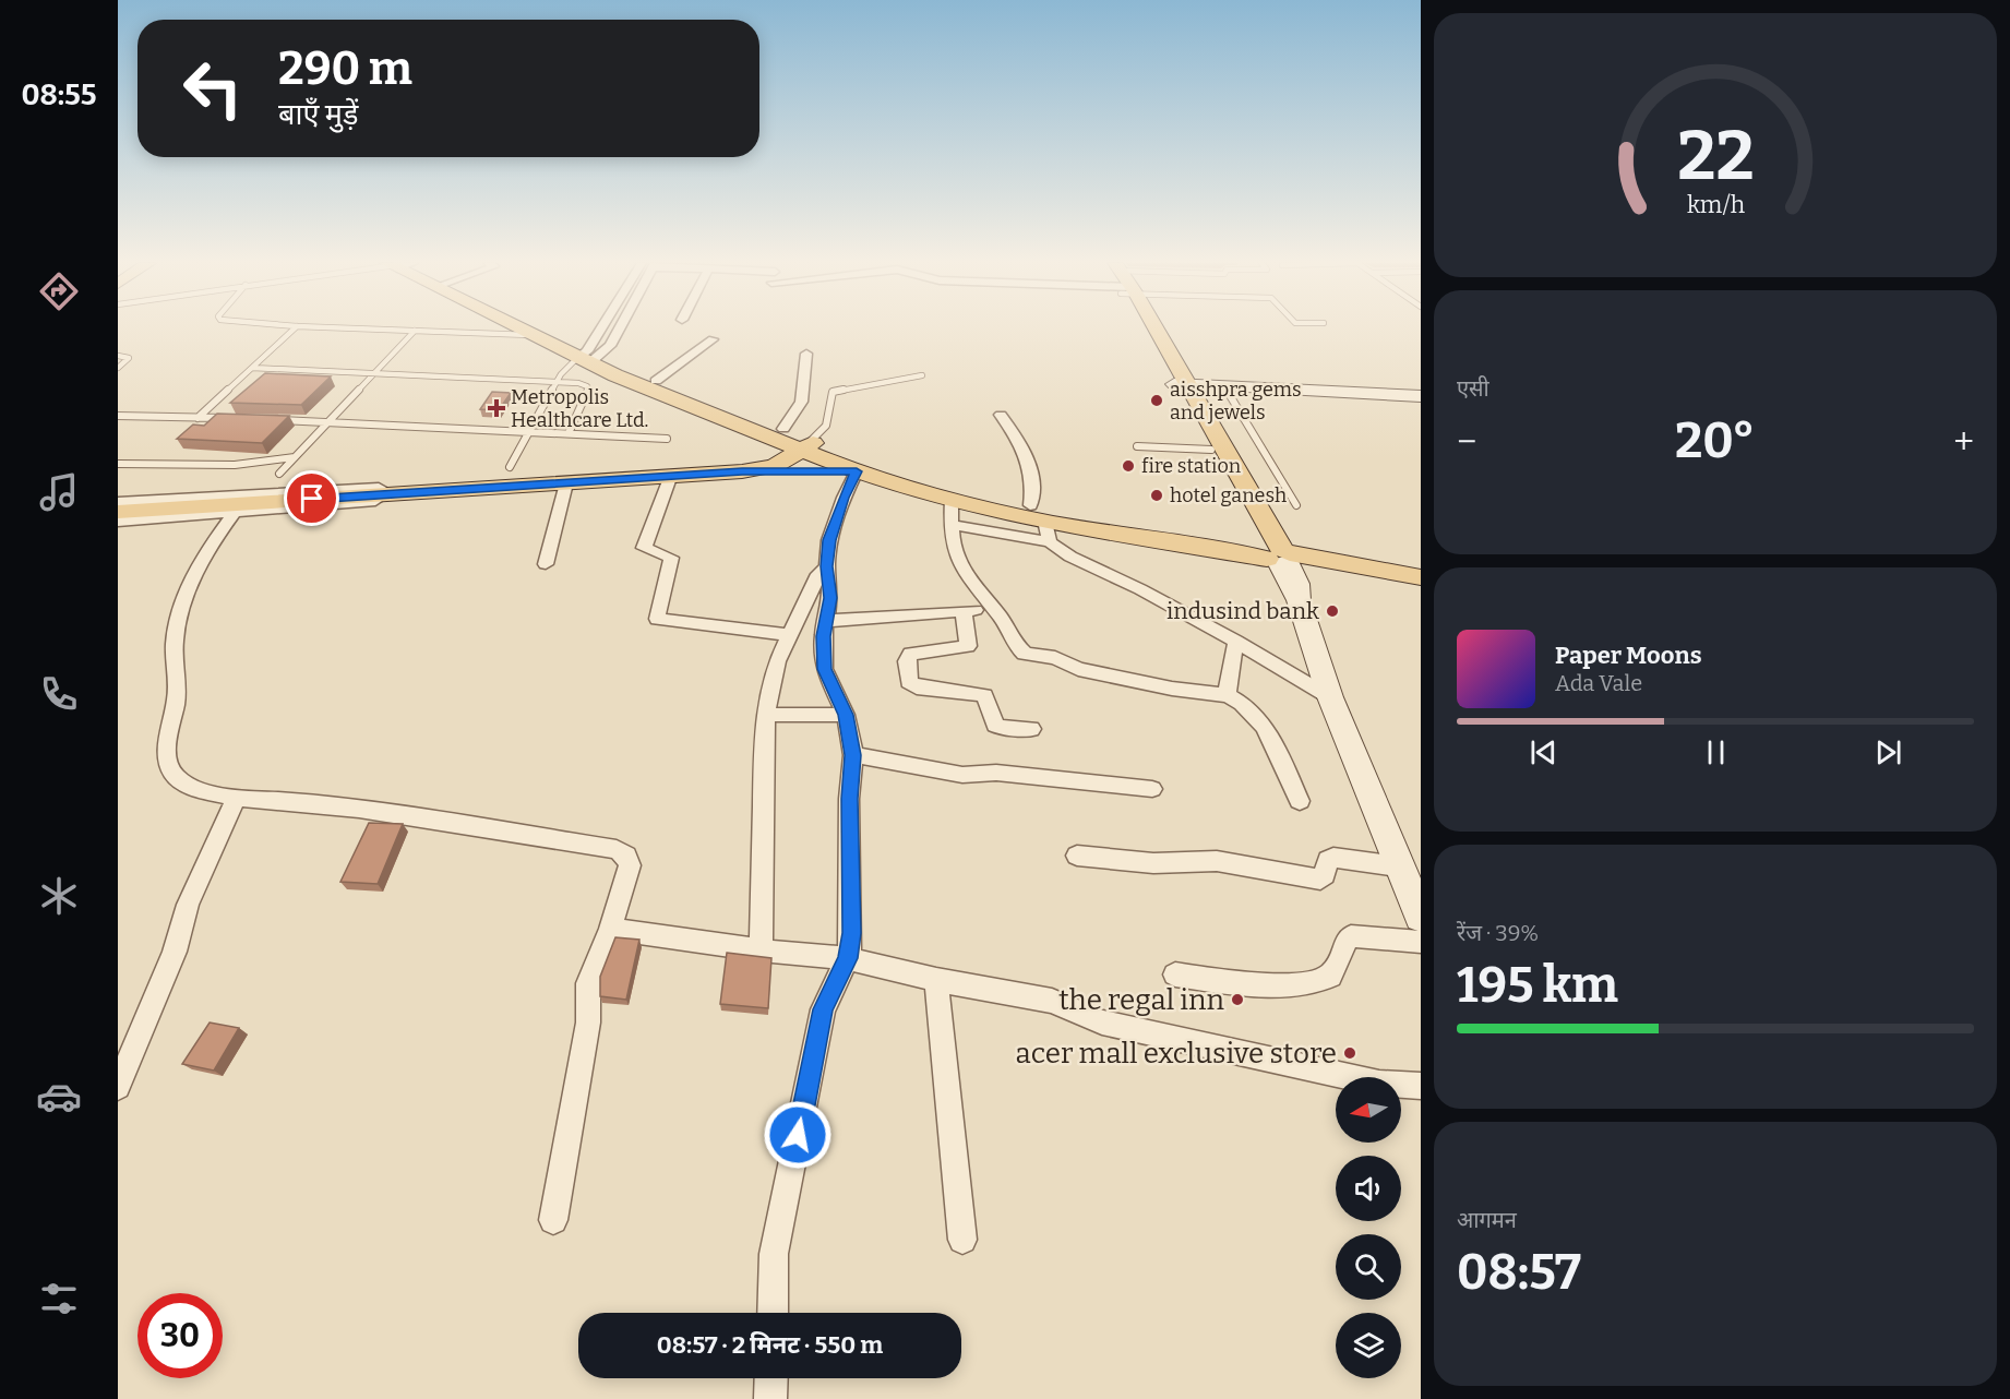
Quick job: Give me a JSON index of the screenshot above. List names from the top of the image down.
{
  "places": {
    "other": [
      "aisshpra gems and jewels",
      "fire station",
      "hotel ganesh",
      "indusind bank",
      "the regal inn",
      "acer mall exclusive store"
    ],
    "health": ["Metropolis Healthcare Ltd."]
  },
  "north": "left",
  "page": {
    "tabs": "08:55",
    "turn": ["290 m", "बाएँ मुड़ें"],
    "tile": [
      "एसी",
      ["रेंज · 39%", "195 km"],
      ["आगमन", "08:57"]
    ],
    "heat": ["−", "20°", "+"],
    "song": ["Paper Moons", "Ada Vale"],
    "limit": "30",
    "trip": "08:57 · 2 मिनट · 550 m",
    "gauge": ["22", "km/h"]
  }
}
